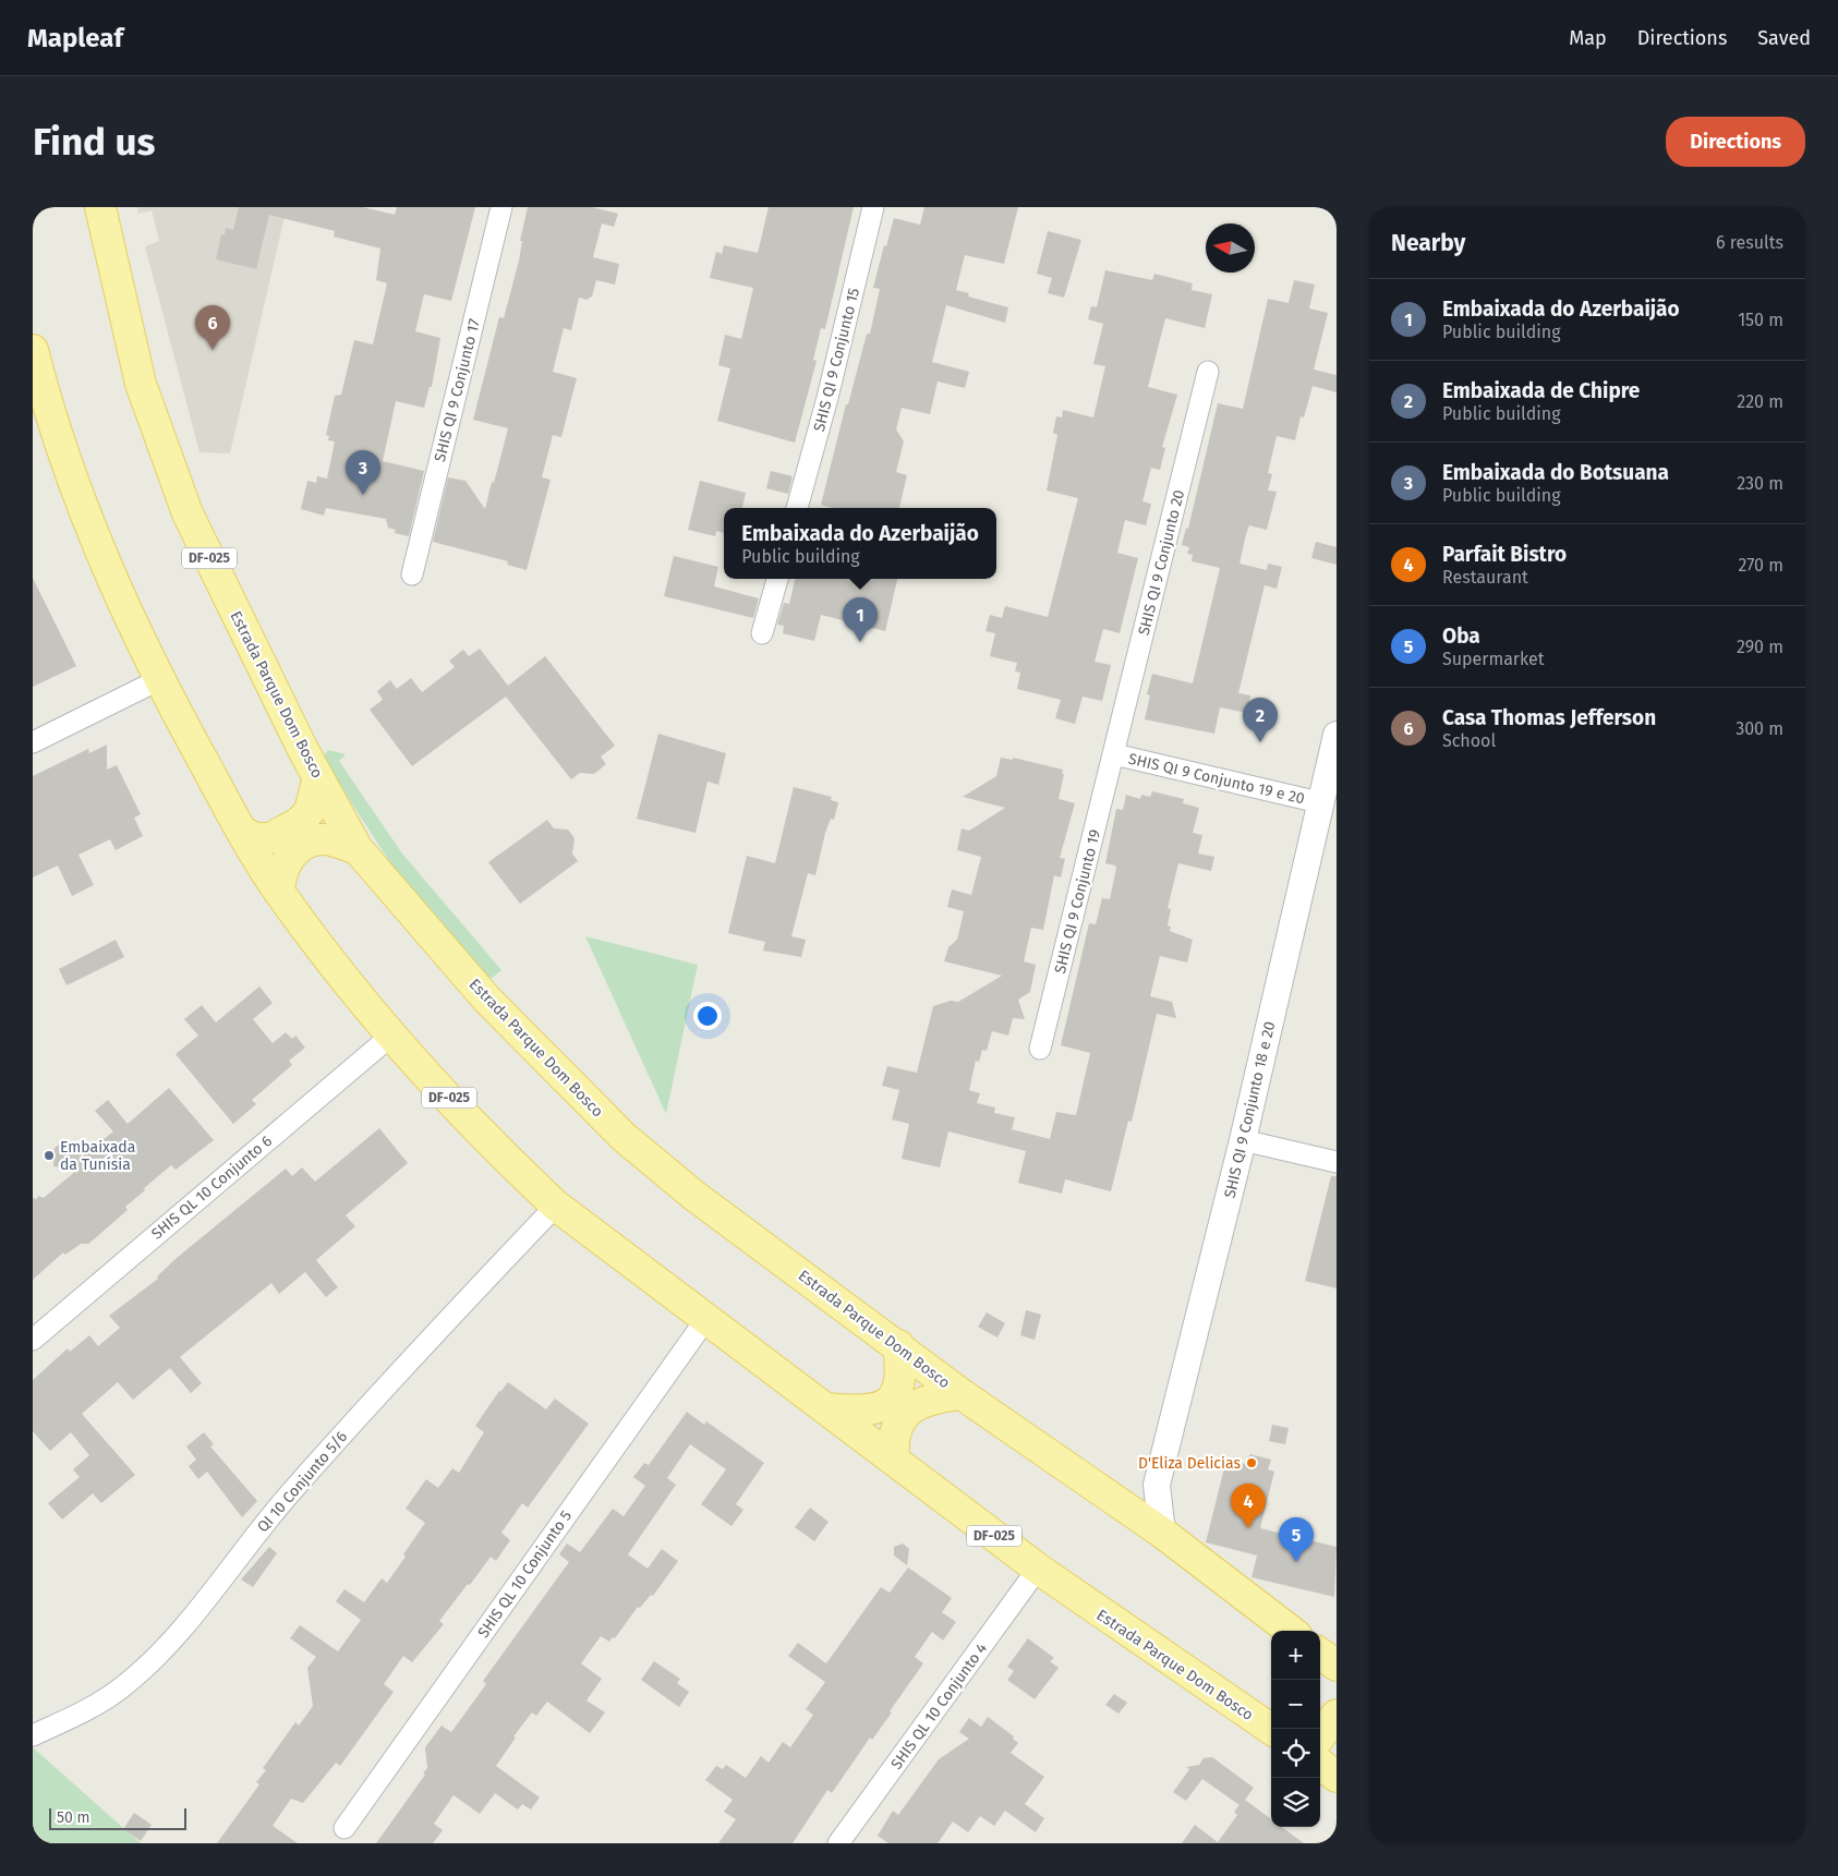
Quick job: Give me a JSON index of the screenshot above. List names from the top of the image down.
{
  "streets": {
    "main road": ["DF-025", "Estrada Parque Dom Bosco"],
    "street": [
      "SHIS QI 9 Conjunto 15",
      "SHIS QI 9 Conjunto 17",
      "SHIS QI 9 Conjunto 20",
      "SHIS QI 9 Conjunto 19 e 20",
      "SHIS QI 9 Conjunto 19",
      "SHIS QI 9 Conjunto 18 e 20",
      "SHIS QL 10 Conjunto 6",
      "QI 10 Conjunto 5/6",
      "SHIS QL 10 Conjunto 5",
      "SHIS QL 10 Conjunto 4"
    ]
  },
  "crossings": [
    ["SHIS QI 9 Conjunto 20", "SHIS QI 9 Conjunto 19 e 20"],
    ["SHIS QI 9 Conjunto 20", "SHIS QI 9 Conjunto 19"],
    ["Estrada Parque Dom Bosco", "SHIS QI 9 Conjunto 18 e 20"],
    ["Estrada Parque Dom Bosco", "SHIS QL 10 Conjunto 6"],
    ["Estrada Parque Dom Bosco", "QI 10 Conjunto 5/6"],
    ["Estrada Parque Dom Bosco", "SHIS QL 10 Conjunto 5"],
    ["Estrada Parque Dom Bosco", "SHIS QL 10 Conjunto 4"],
    ["SHIS QI 9 Conjunto 19 e 20", "SHIS QI 9 Conjunto 19"],
    ["SHIS QI 9 Conjunto 19 e 20", "SHIS QI 9 Conjunto 18 e 20"]
  ],
  "places": ["Embaixada da Tunísia", "D'Eliza Delicias"],
  "scale_bar": "50 m",
  "north": "left",
  "page": {
    "header": "Mapleaf",
    "nav": ["Map", "Directions", "Saved"],
    "buttons": "Directions",
    "title": "Find us",
    "heading": ["Nearby", "6 results"],
    "list": [
      {
        "mark": "1",
        "name": "Embaixada do Azerbaijão",
        "note": "Public building",
        "value": "150 m"
      },
      {
        "mark": "2",
        "name": "Embaixada de Chipre",
        "note": "Public building",
        "value": "220 m"
      },
      {
        "mark": "3",
        "name": "Embaixada do Botsuana",
        "note": "Public building",
        "value": "230 m"
      },
      {
        "mark": "4",
        "name": "Parfait Bistro",
        "note": "Restaurant",
        "value": "270 m"
      },
      {
        "mark": "5",
        "name": "Oba",
        "note": "Supermarket",
        "value": "290 m"
      },
      {
        "mark": "6",
        "name": "Casa Thomas Jefferson",
        "note": "School",
        "value": "300 m"
      }
    ],
    "pins": [
      "6",
      "3",
      "1",
      "2",
      "4",
      "5"
    ],
    "popup": ["Embaixada do Azerbaijão", "Public building"],
    "map_buttons": ["+", "−"],
    "scale": "50 m"
  }
}
